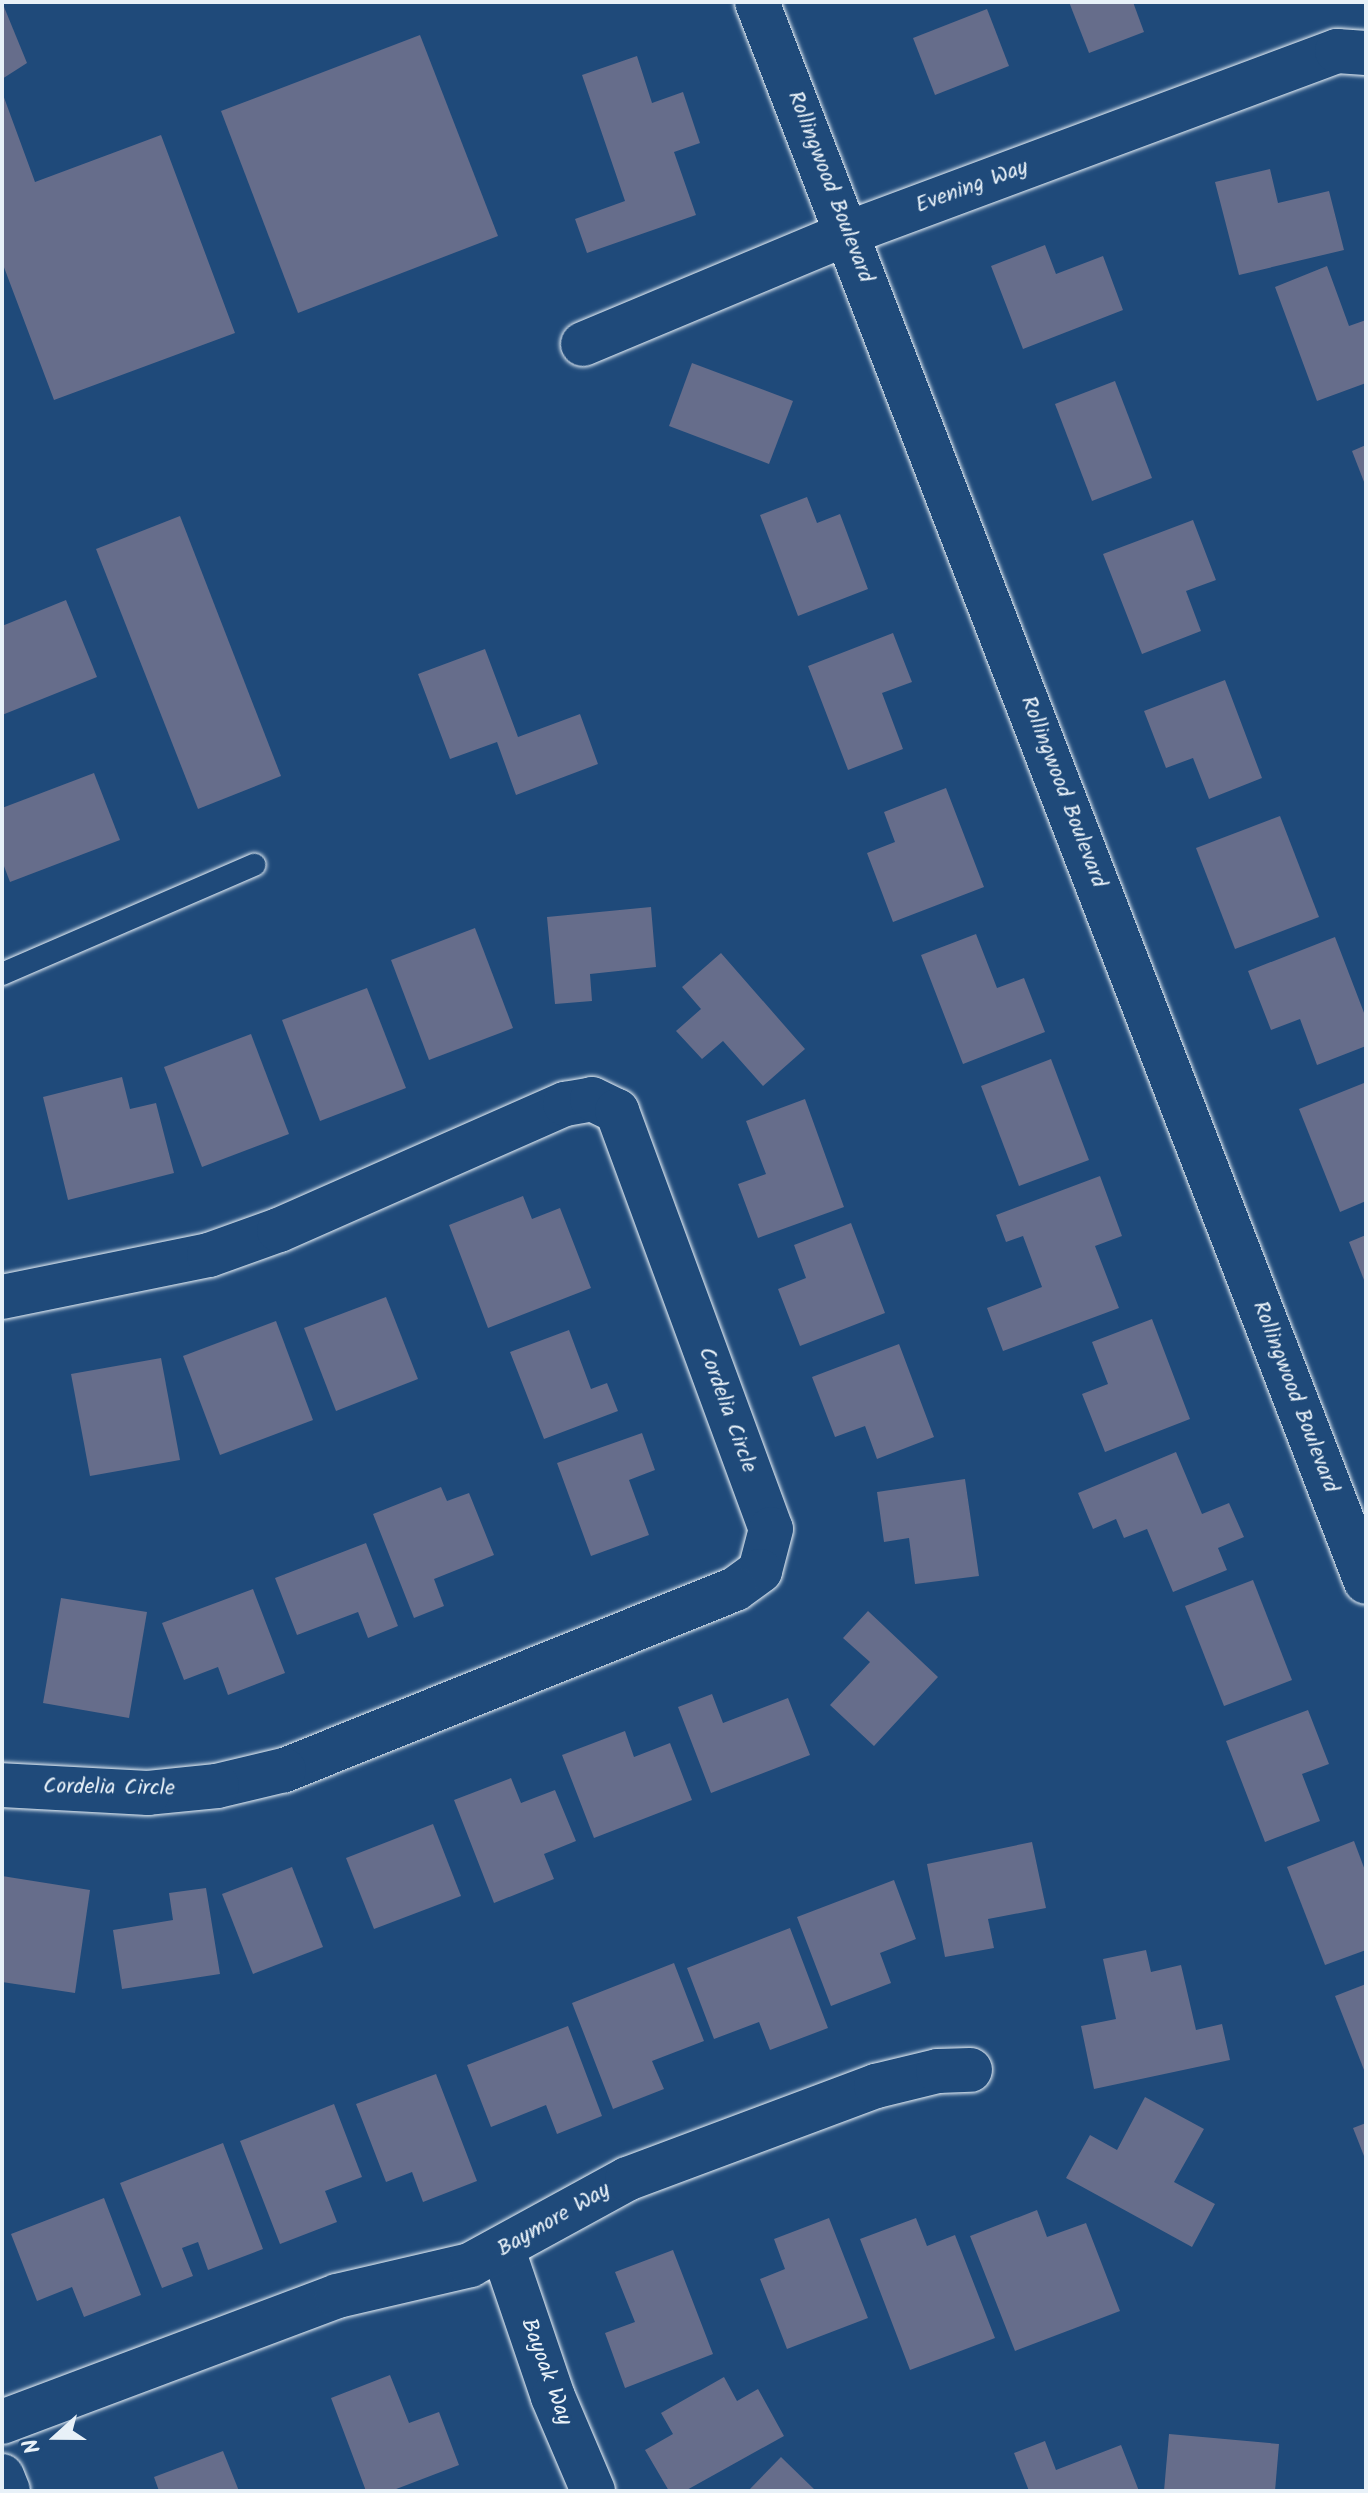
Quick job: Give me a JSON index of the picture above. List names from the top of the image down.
{
  "streets": {
    "street": [
      "Rollingwood Boulevard",
      "Evening Way",
      "Cordelia Circle",
      "Baymore Way",
      "Bayoak Way"
    ]
  },
  "crossings": [
    ["Rollingwood Boulevard", "Evening Way"],
    ["Baymore Way", "Bayoak Way"]
  ],
  "north": "left"
}
